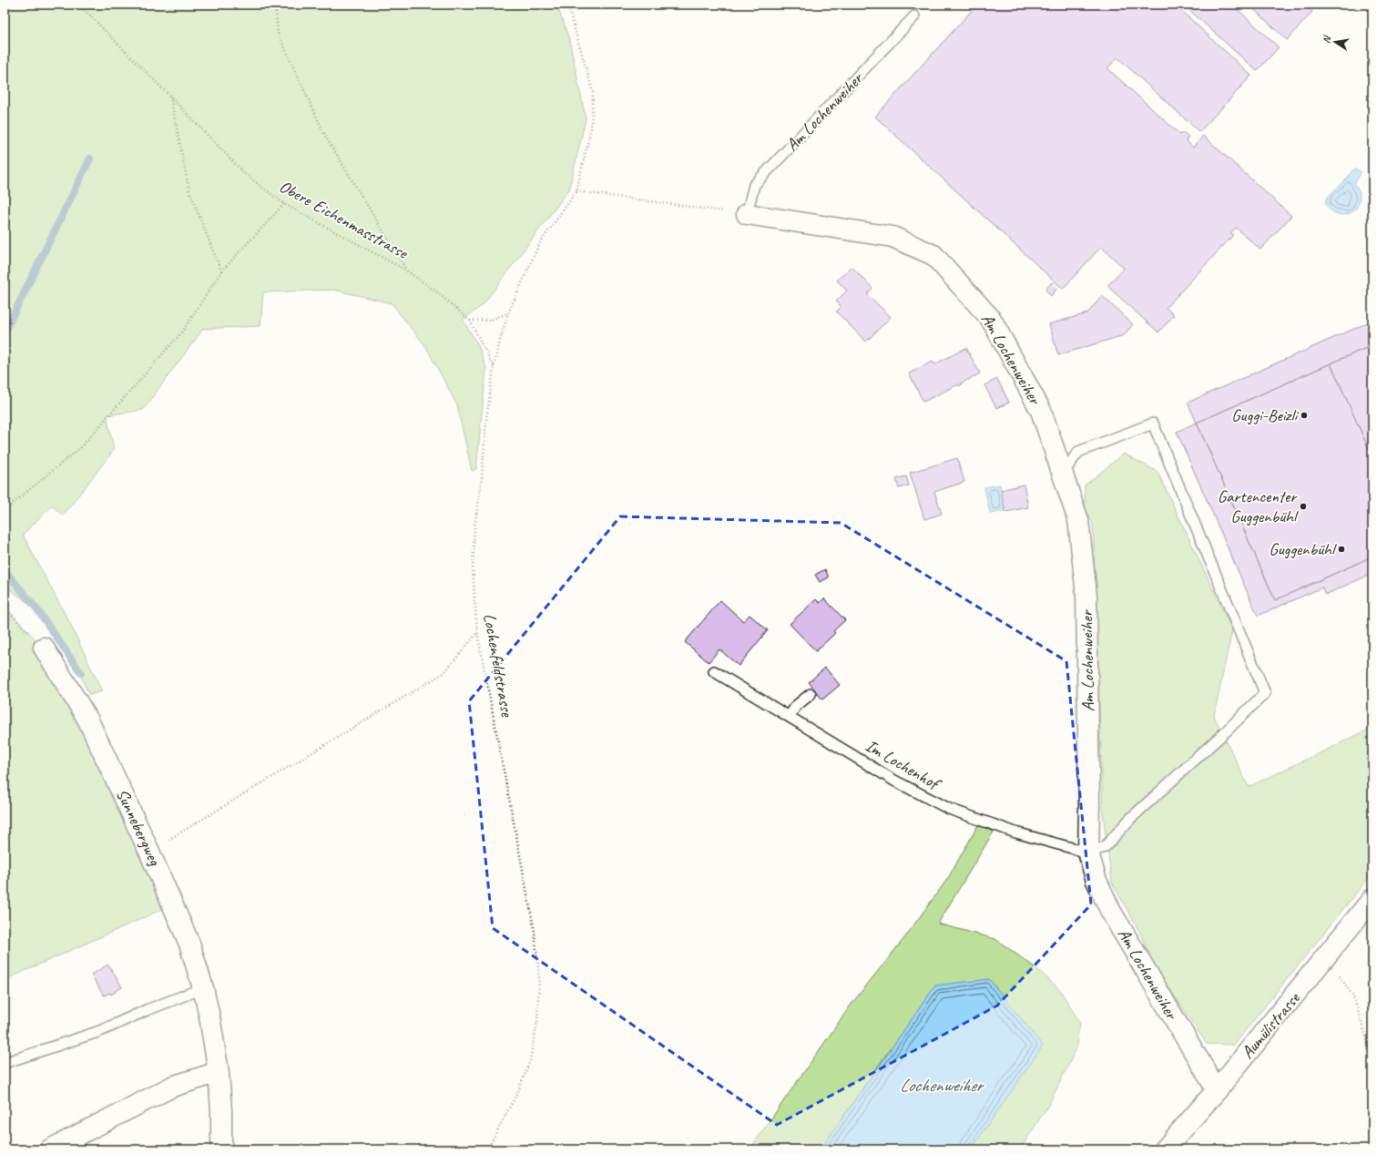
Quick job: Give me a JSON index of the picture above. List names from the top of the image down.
{
  "streets": {
    "street": ["Am Lochenweiher", "Sunnebergweg", "Aumülistrasse"],
    "lane": ["Im Lochenhof"],
    "path": ["Obere Eichenmasstrasse", "Lochenfeldstrasse"]
  },
  "crossings": [
    ["Am Lochenweiher", "Im Lochenhof"],
    ["Am Lochenweiher", "Aumülistrasse"],
    ["Obere Eichenmasstrasse", "Lochenfeldstrasse"]
  ],
  "water": ["Lochenweiher"],
  "places": ["Guggi-Beizli", "Gartencenter Guggenbühl", "Guggenbühl"],
  "north": "left"
}
